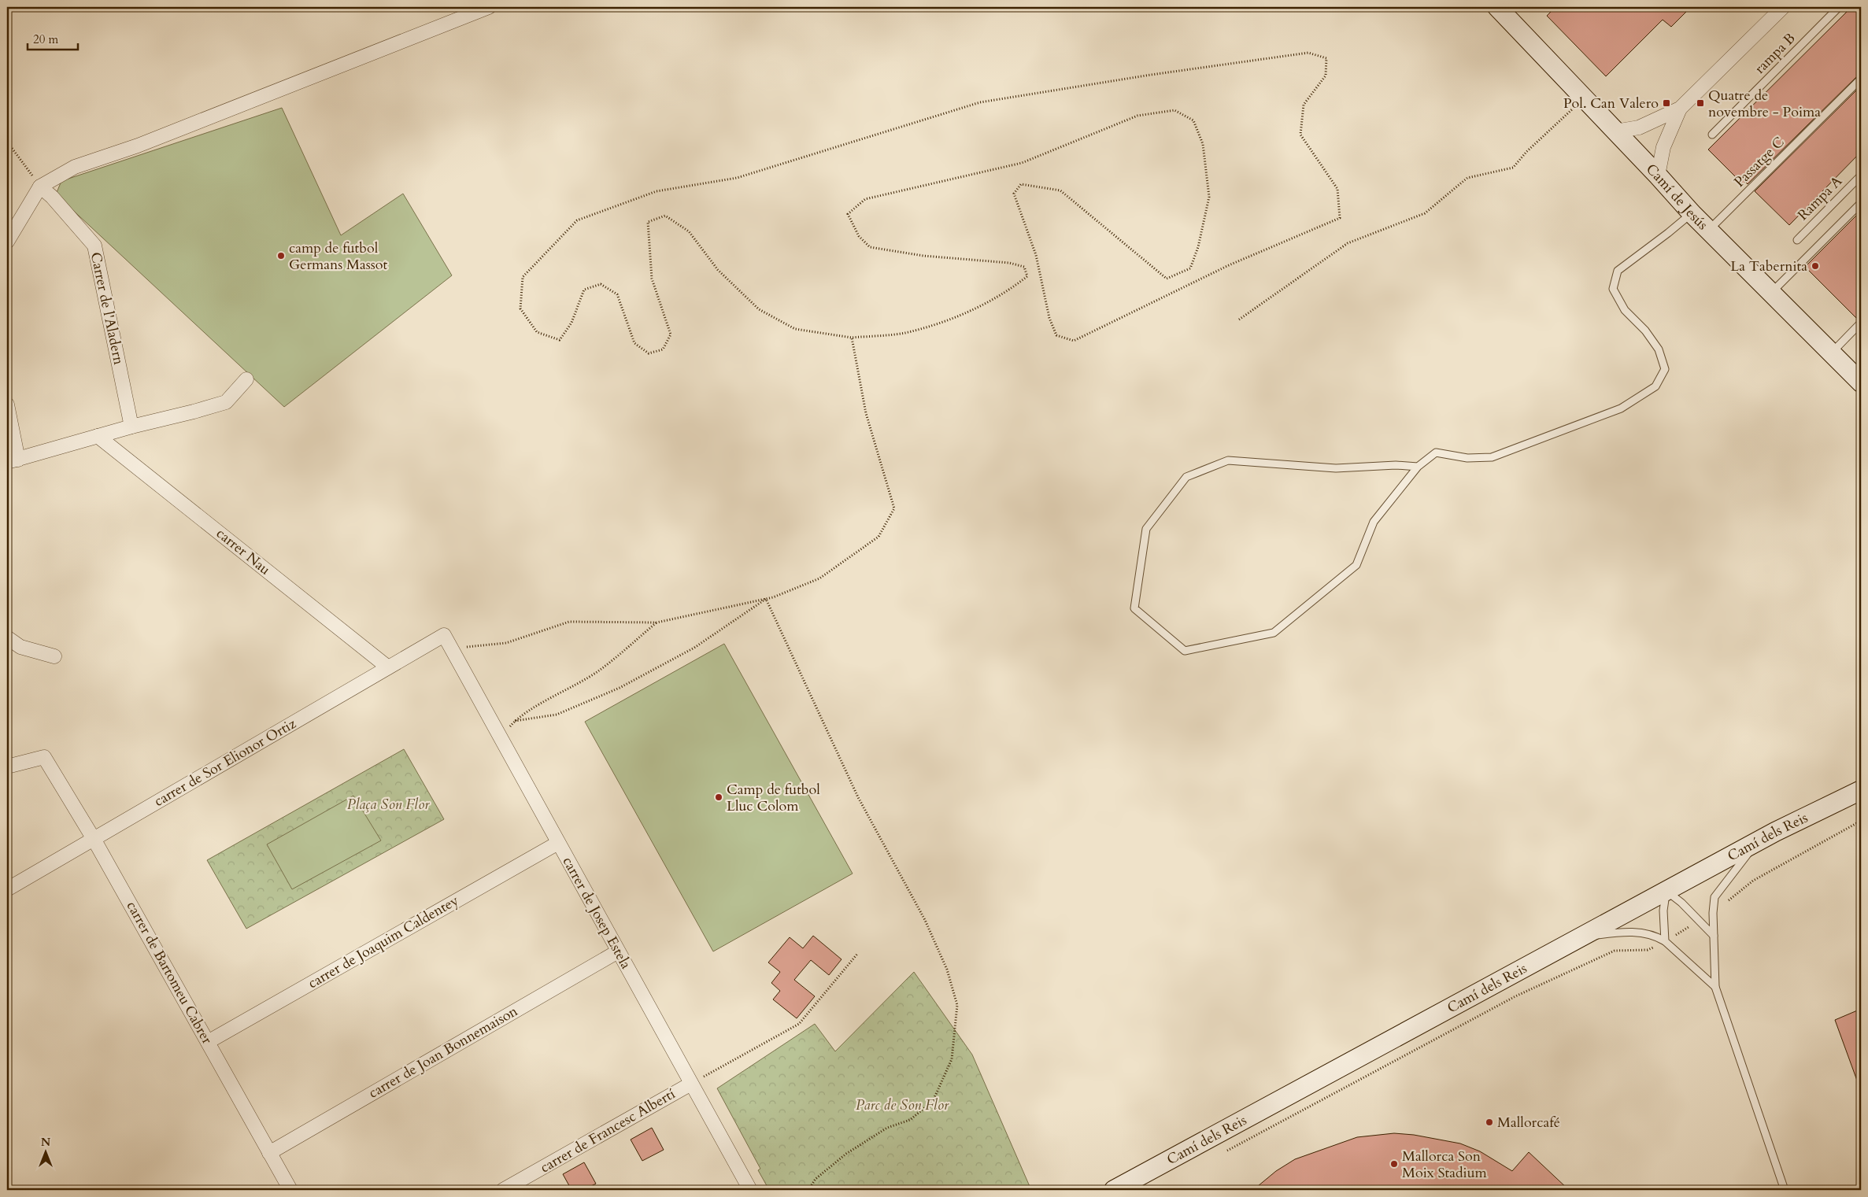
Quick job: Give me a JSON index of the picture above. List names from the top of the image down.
{
  "streets": {
    "street": [
      "Camí de Jesús",
      "Carrer de l'Aladern",
      "carrer Nau",
      "carrer de Sor Elionor Ortiz",
      "Camí dels Reis",
      "carrer de Josep Estela",
      "carrer de Joaquim Caldentey",
      "carrer de Bartomeu Cabrer",
      "carrer de Joan Bonnemaison",
      "carrer de Francesc Albertí"
    ],
    "lane": ["rampa B", "Passatge C", "Rampa A"]
  },
  "crossings": [
    ["Passatge C", "Camí de Jesús"],
    ["carrer Nau", "carrer de Sor Elionor Ortiz"],
    ["carrer de Sor Elionor Ortiz", "carrer de Josep Estela"],
    ["carrer de Sor Elionor Ortiz", "carrer de Bartomeu Cabrer"],
    ["carrer de Josep Estela", "carrer de Joaquim Caldentey"],
    ["carrer de Josep Estela", "carrer de Joan Bonnemaison"],
    ["carrer de Josep Estela", "carrer de Francesc Albertí"],
    ["carrer de Joaquim Caldentey", "carrer de Bartomeu Cabrer"],
    ["carrer de Bartomeu Cabrer", "carrer de Joan Bonnemaison"]
  ],
  "parks": ["Plaça Son Flor", "Parc de Son Flor"],
  "places": {
    "transit": ["Pol. Can Valero", "Quatre de novembre - Poima"],
    "other": [
      "camp de futbol Germans Massot",
      "La Tabernita",
      "Camp de futbol Lluc Colom",
      "Mallorcafé",
      "Mallorca Son Moix Stadium"
    ]
  },
  "scale_bar": "20 m",
  "north": "top"
}
